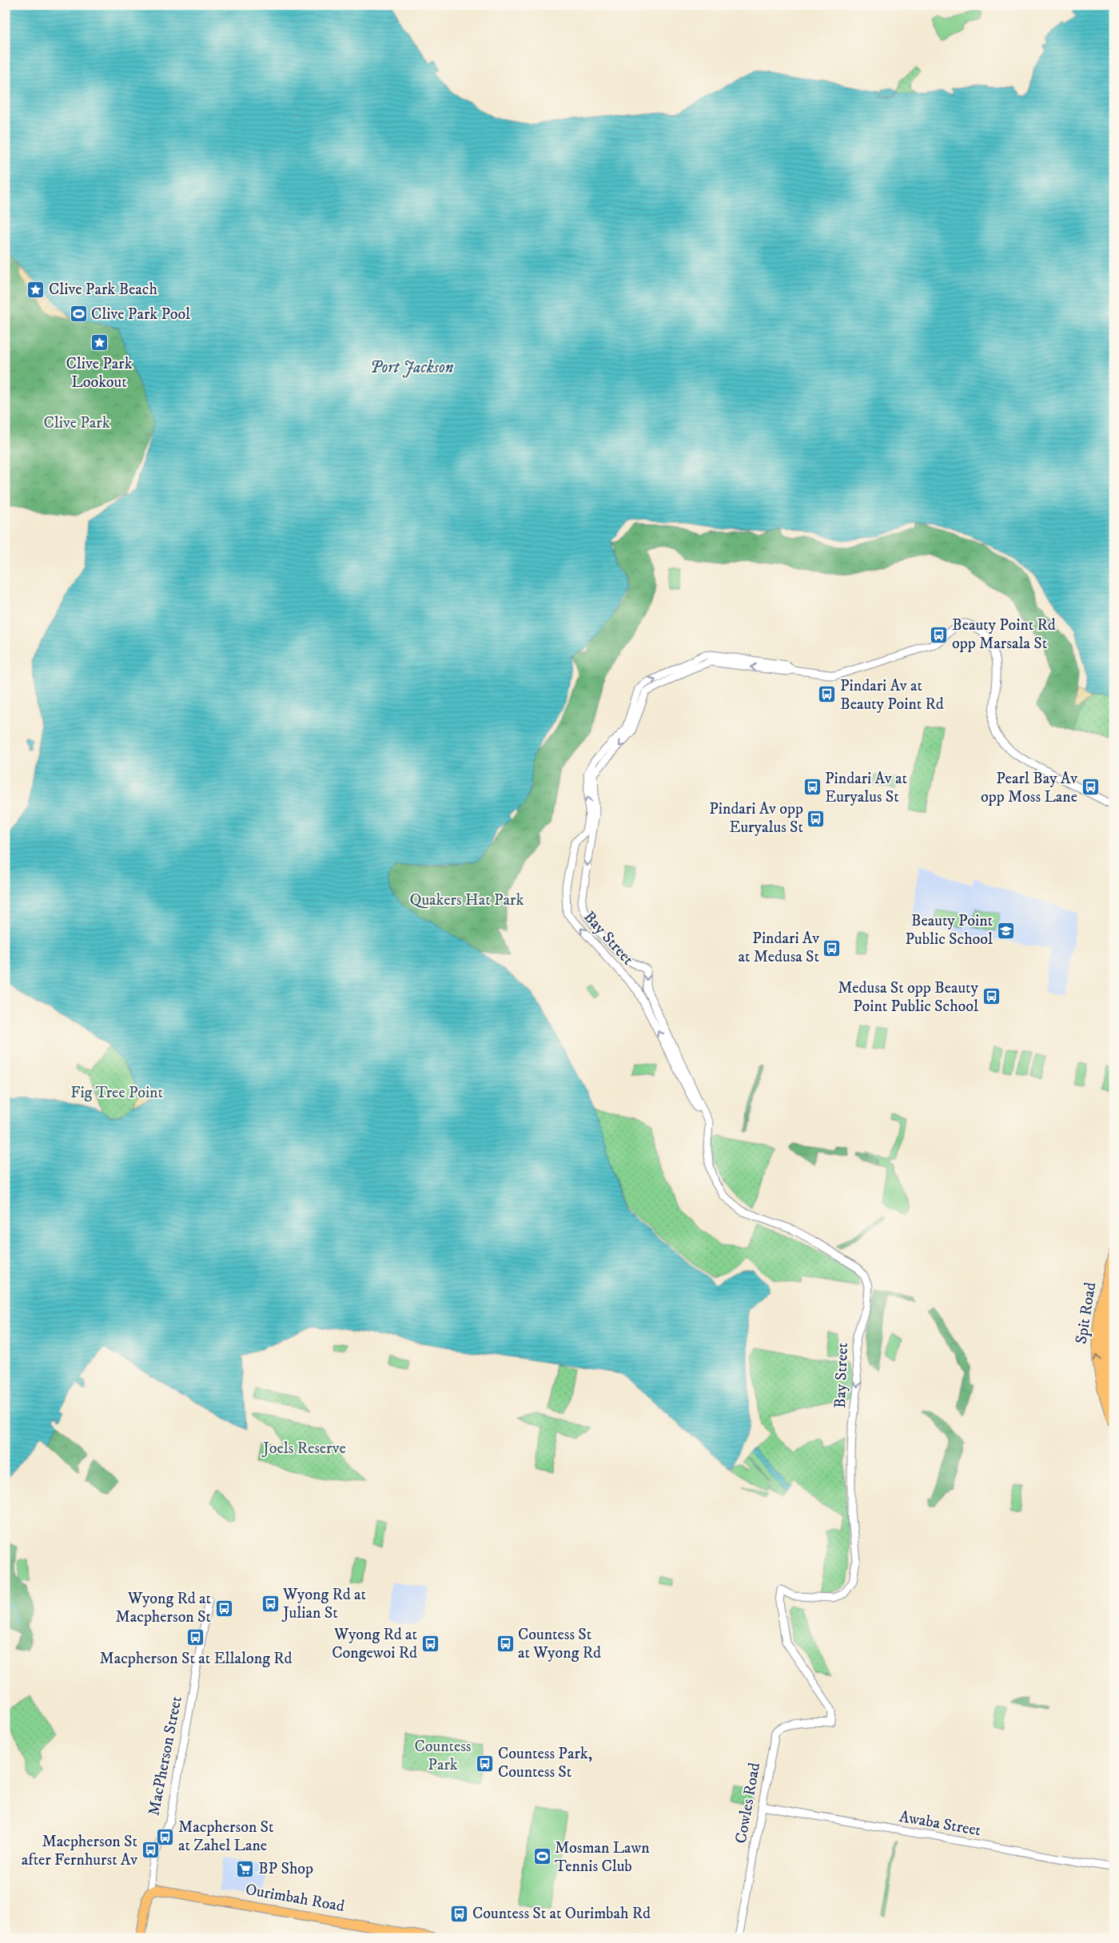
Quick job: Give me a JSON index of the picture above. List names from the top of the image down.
{
  "streets": {
    "highway": ["Spit Road"],
    "main road": ["MacPherson Street", "Ourimbah Road"],
    "street": ["Bay Street", "Cowles Road", "Awaba Street"]
  },
  "crossings": [
    ["Bay Street", "Cowles Road"],
    ["MacPherson Street", "Ourimbah Road"],
    ["Cowles Road", "Awaba Street"]
  ],
  "water": ["Port Jackson"],
  "parks": [
    "Clive Park",
    "Quakers Hat Park",
    "Fig Tree Point",
    "Joels Reserve",
    "Countess Park"
  ],
  "places": {
    "place": ["Clive Park Beach", "Clive Park Lookout"],
    "sports": ["Clive Park Pool", "Mosman Lawn Tennis Club"],
    "bus stop": [
      "Beauty Point Rd opp Marsala St",
      "Pindari Av at Beauty Point Rd",
      "Pindari Av at Euryalus St",
      "Pearl Bay Av opp Moss Lane",
      "Pindari Av opp Euryalus St",
      "Pindari Av at Medusa St",
      "Medusa St opp Beauty Point Public School",
      "Wyong Rd at Julian St",
      "Wyong Rd at Macpherson St",
      "Macpherson St at Ellalong Rd",
      "Wyong Rd at Congewoi Rd",
      "Countess St at Wyong Rd",
      "Countess Park, Countess St",
      "Macpherson St at Zahel Lane",
      "Macpherson St after Fernhurst Av",
      "Countess St at Ourimbah Rd"
    ],
    "school or university": ["Beauty Point Public School"],
    "supermarket": ["BP Shop"]
  }
}
